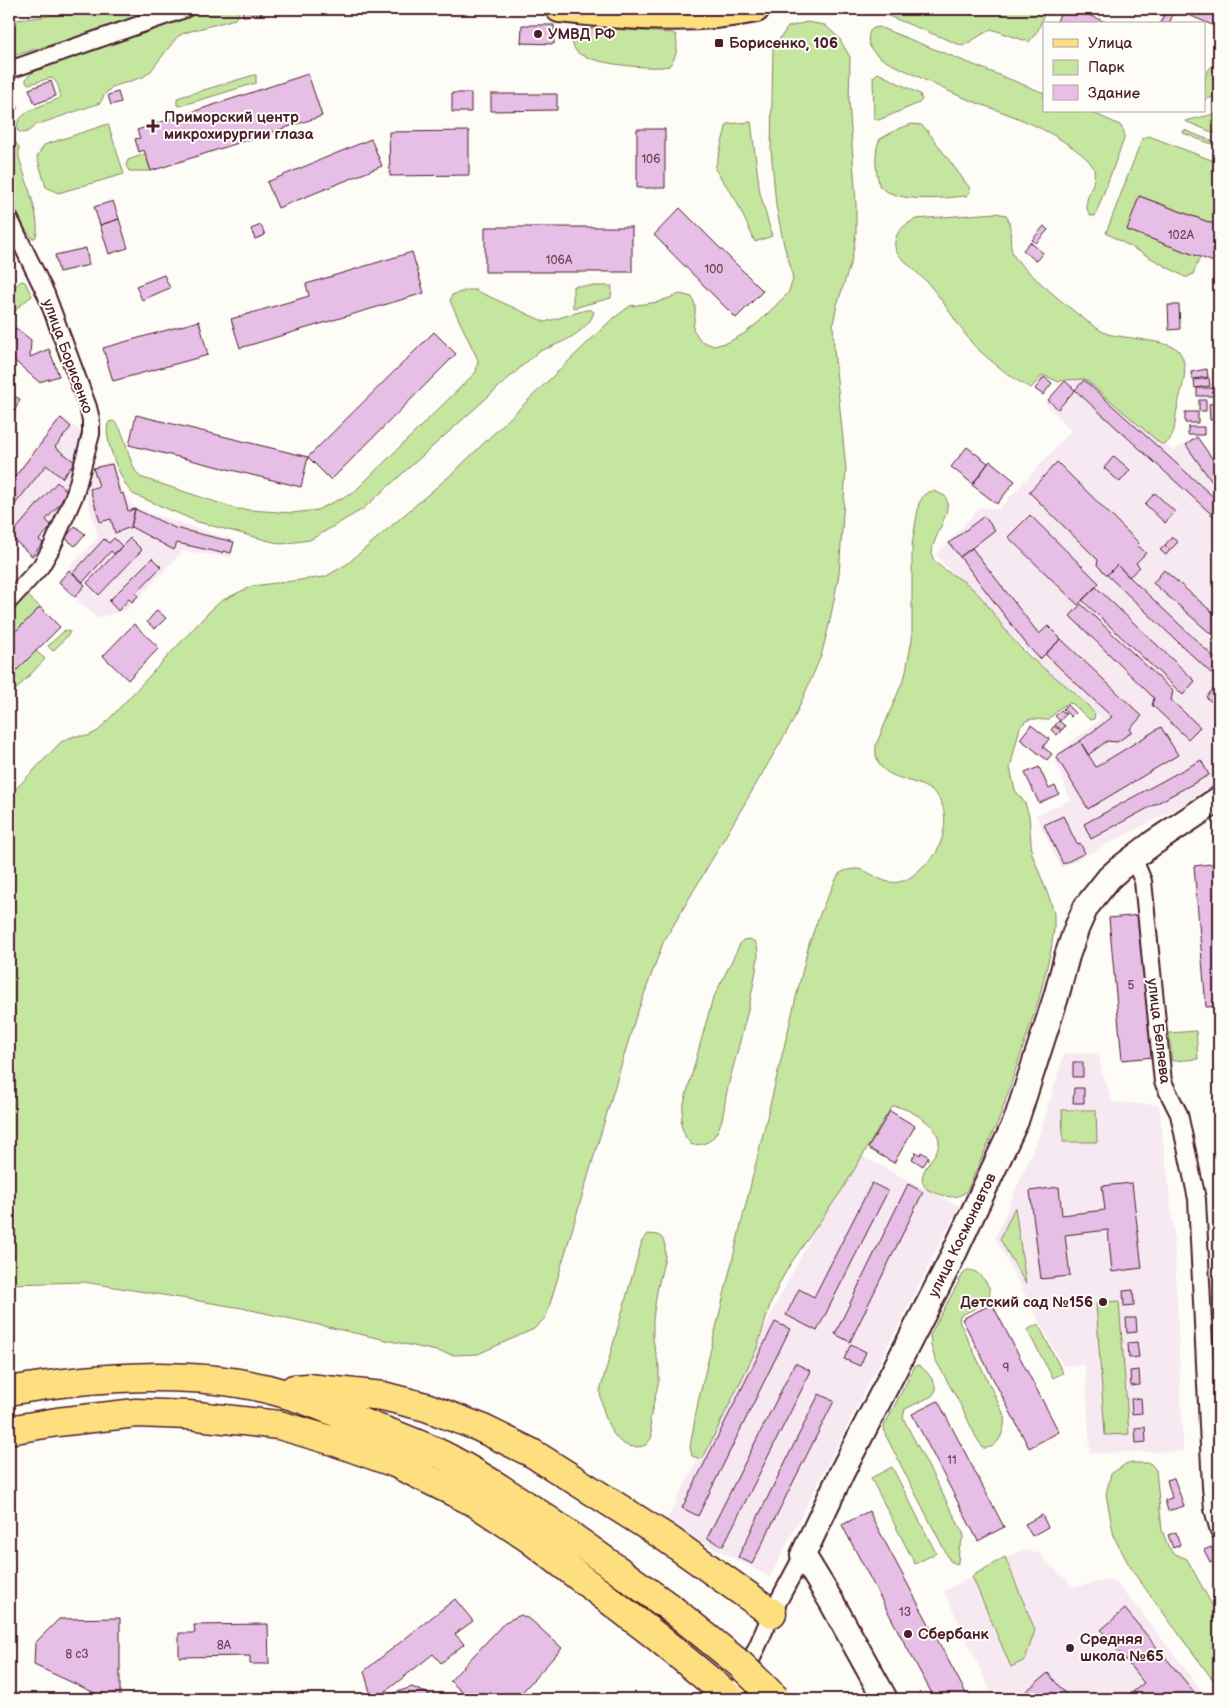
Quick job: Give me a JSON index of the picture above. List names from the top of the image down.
{
  "streets": {
    "main road": ["улица Космонавтов"],
    "street": ["улица Борисенко", "улица Беляева"]
  },
  "crossings": [
    ["улица Беляева", "улица Космонавтов"]
  ],
  "places": {
    "other": [
      "УМВД РФ",
      "Детский сад №156",
      "Сбербанк",
      "Средняя школа №65"
    ],
    "transit": ["Борисенко, 106"],
    "health": ["Приморский центр микрохирургии глаза"]
  },
  "house_numbers": [
    "106",
    "102А",
    "106А",
    "100",
    "5",
    "9",
    "11",
    "13",
    "8А",
    "8 с3"
  ],
  "legend": ["Улица", "Парк", "Здание"]
}
